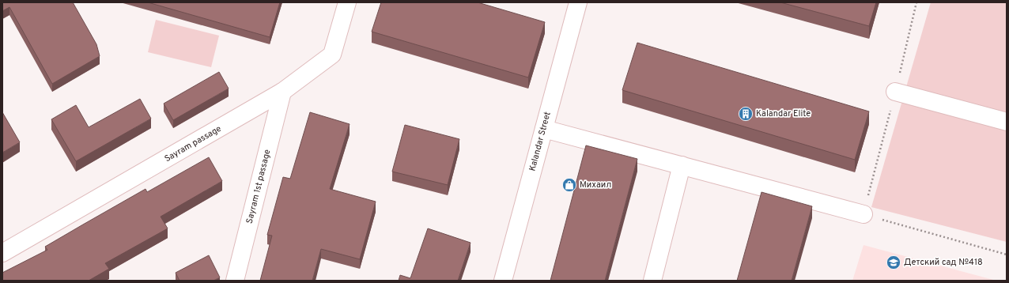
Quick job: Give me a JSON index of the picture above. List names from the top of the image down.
{
  "streets": {
    "street": ["Kalandar Street", "Sayram passage", "Sayram 1st passage"]
  },
  "crossings": [
    ["Sayram passage", "Sayram 1st passage"]
  ],
  "places": {
    "building": ["Kalandar Elite"],
    "shop": ["Михаил"],
    "school or university": ["Детский сад №418"]
  }
}
